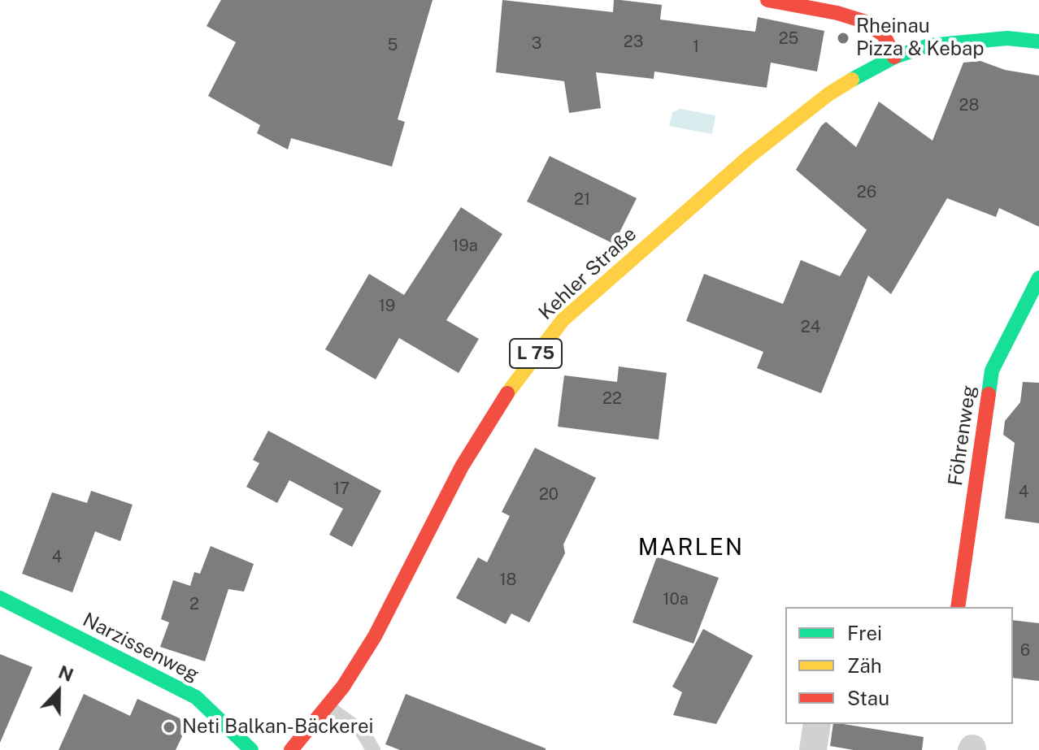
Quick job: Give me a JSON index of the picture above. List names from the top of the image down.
{
  "streets": {
    "main road": [
      "Kehler Straße",
      "L 75",
      "Föhrenweg",
      "Narzissenweg"
    ]
  },
  "districts": ["MARLEN"],
  "places": ["Rheinau Pizza & Kebap", "Neti Balkan-Bäckerei"],
  "house_numbers": [
    "25",
    "23",
    "3",
    "5",
    "1",
    "28",
    "26",
    "21",
    "19a",
    "19",
    "24",
    "22",
    "17",
    "4",
    "20",
    "4",
    "18",
    "10a",
    "2",
    "6"
  ],
  "legend": ["Frei", "Zäh", "Stau"],
  "north": "top"
}
